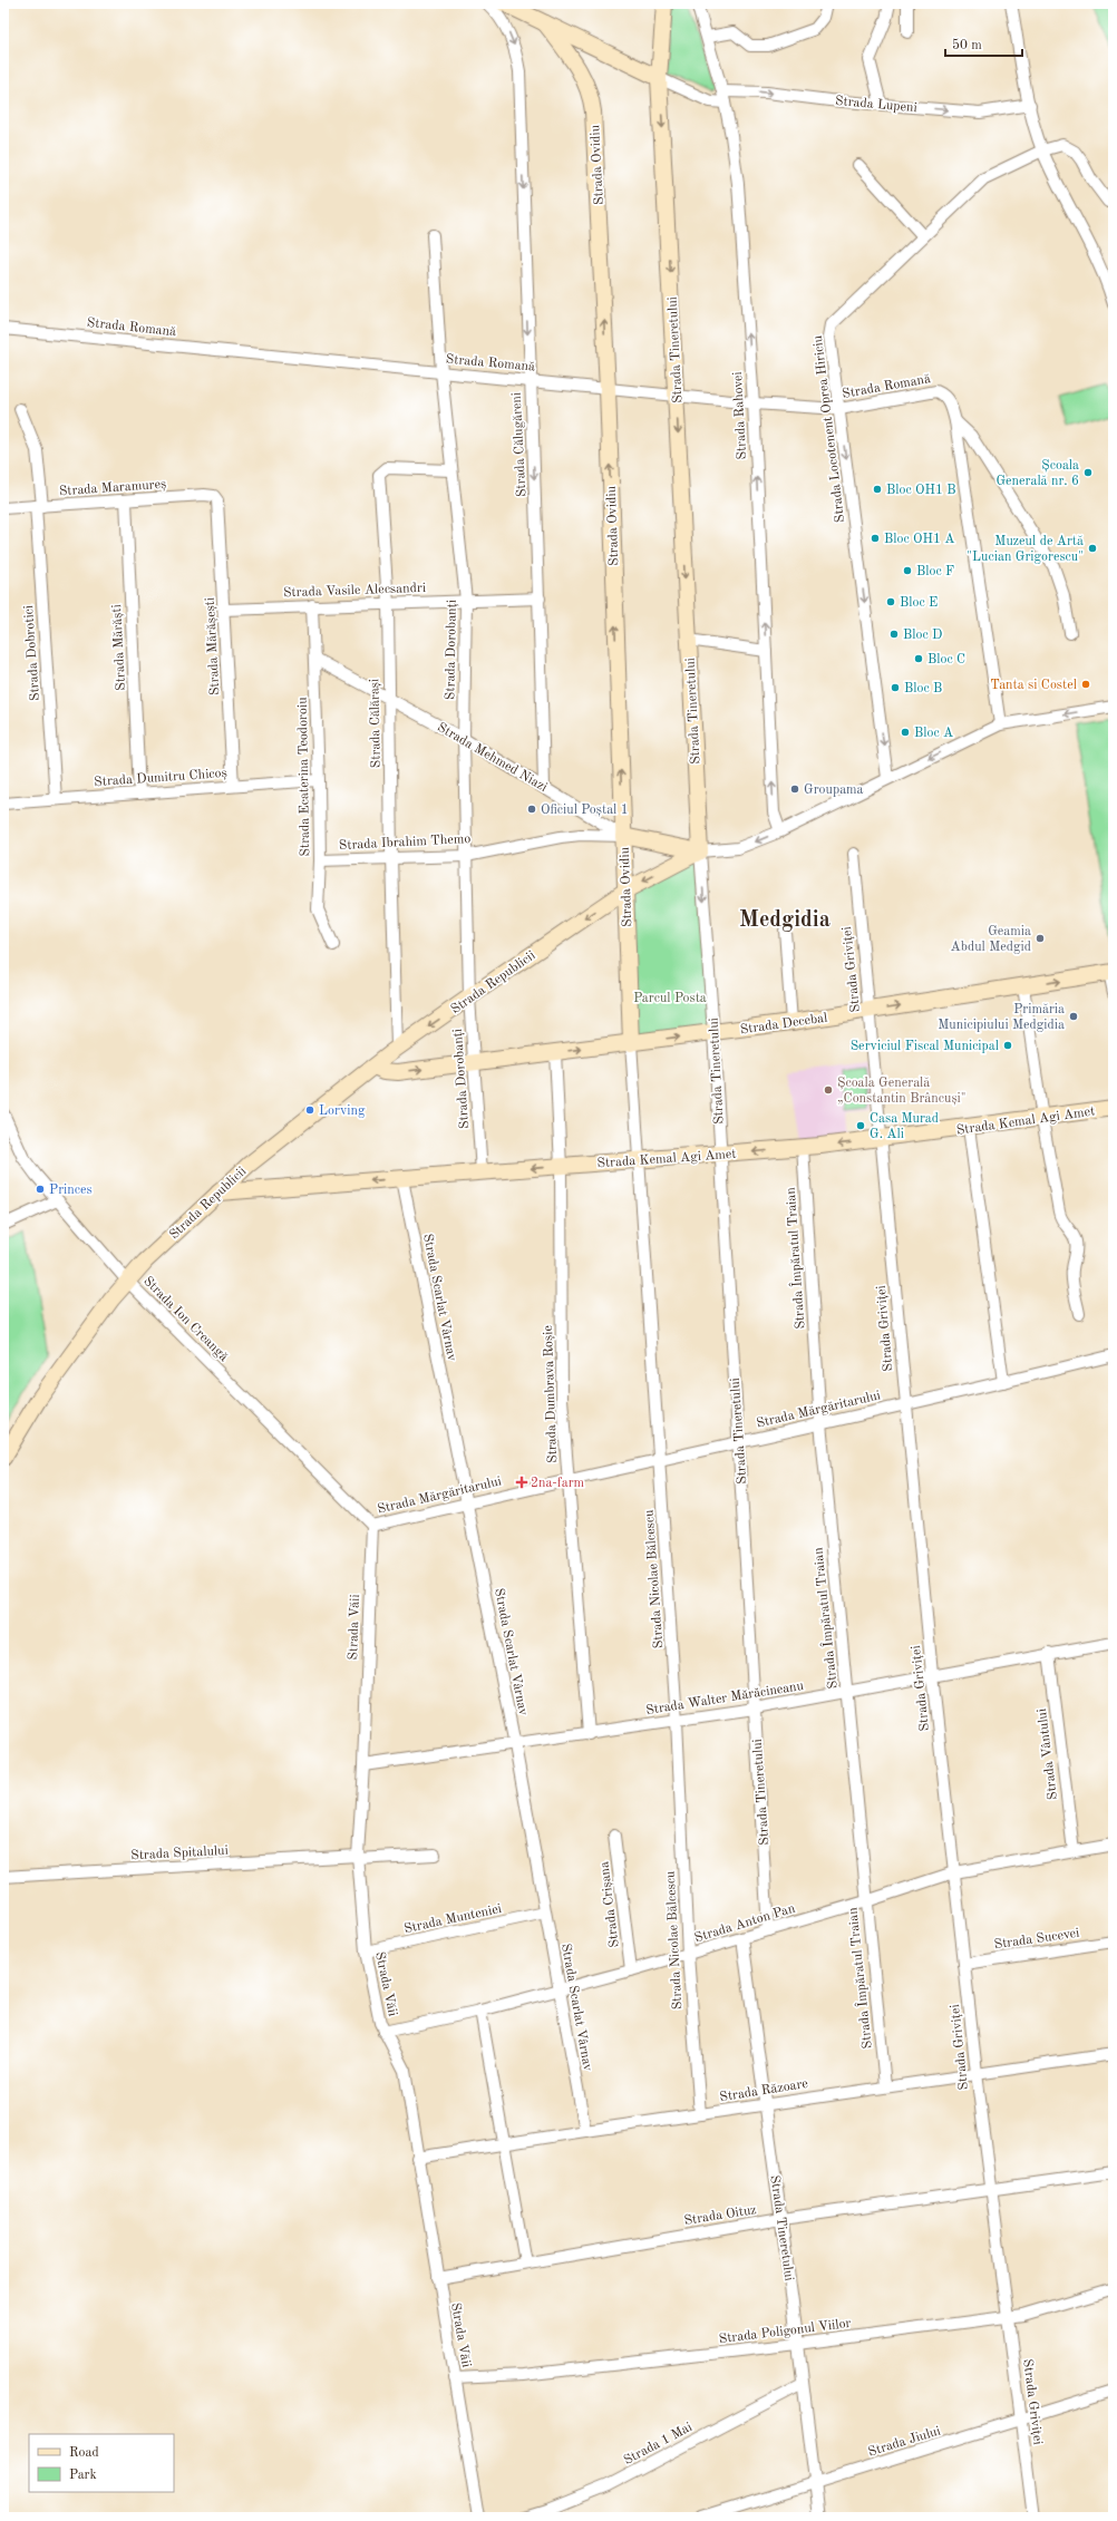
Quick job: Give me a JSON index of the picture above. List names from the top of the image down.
{
  "streets": {
    "main road": [
      "Strada Lupeni",
      "Strada Ovidiu",
      "Strada Tineretului",
      "Strada Mehmed Niazi",
      "Strada Republicii",
      "Strada Decebal",
      "Strada Kemal Agi Amet"
    ],
    "street": [
      "Strada Romană",
      "Strada Rahovei",
      "Strada Locotenent Oprea Hiriciu",
      "Strada Călugăreni",
      "Strada Maramureș",
      "Strada Vasile Alecsandri",
      "Strada Mărășești",
      "Strada Mărăști",
      "Strada Dorobanți",
      "Strada Dobrotici",
      "Strada Călărași",
      "Strada Dumitru Chicoș",
      "Strada Ecaterina Teodoroiu",
      "Strada Ibrahim Themo",
      "Strada Griviței",
      "Strada Împăratul Traian",
      "Strada Scarlat Vârnav",
      "Strada Ion Creangă",
      "Strada Dumbrava Roșie",
      "Strada Mărgăritarului",
      "Strada Nicolae Bălcescu",
      "Strada Văii",
      "Strada Walter Mărăcineanu",
      "Strada Vântului",
      "Strada Spitalului",
      "Strada Crișana",
      "Strada Munteniei",
      "Strada Anton Pan",
      "Strada Sucevei",
      "Strada Răzoare",
      "Strada Oituz",
      "Strada Poligonul Viilor",
      "Strada Jiului",
      "Strada 1 Mai"
    ]
  },
  "crossings": [
    ["Strada Lupeni", "Strada Ovidiu"],
    ["Strada Lupeni", "Strada Tineretului"],
    ["Strada Lupeni", "Strada Rahovei"],
    ["Strada Ovidiu", "Strada Romană"],
    ["Strada Ovidiu", "Strada Mehmed Niazi"],
    ["Strada Ovidiu", "Strada Ibrahim Themo"],
    ["Strada Ovidiu", "Strada Republicii"],
    ["Strada Ovidiu", "Strada Decebal"],
    ["Strada Ovidiu", "Strada Nicolae Bălcescu"],
    ["Strada Romană", "Strada Tineretului"],
    ["Strada Romană", "Strada Rahovei"],
    ["Strada Romană", "Strada Locotenent Oprea Hiriciu"],
    ["Strada Romană", "Strada Călugăreni"],
    ["Strada Romană", "Strada Dorobanți"],
    ["Strada Romană", "Strada Republicii"],
    ["Strada Tineretului", "Strada Mehmed Niazi"],
    ["Strada Tineretului", "Strada Republicii"],
    ["Strada Tineretului", "Strada Decebal"],
    ["Strada Tineretului", "Strada Kemal Agi Amet"],
    ["Strada Tineretului", "Strada Mărgăritarului"],
    ["Strada Tineretului", "Strada Walter Mărăcineanu"],
    ["Strada Tineretului", "Strada Anton Pan"],
    ["Strada Tineretului", "Strada Răzoare"],
    ["Strada Tineretului", "Strada Oituz"],
    ["Strada Tineretului", "Strada Poligonul Viilor"],
    ["Strada Tineretului", "Strada Jiului"],
    ["Strada Tineretului", "Strada 1 Mai"],
    ["Strada Rahovei", "Strada Republicii"],
    ["Strada Locotenent Oprea Hiriciu", "Strada Republicii"],
    ["Strada Călugăreni", "Strada Vasile Alecsandri"],
    ["Strada Călugăreni", "Strada Mehmed Niazi"],
    ["Strada Maramureș", "Strada Mărășești"],
    ["Strada Maramureș", "Strada Mărăști"],
    ["Strada Maramureș", "Strada Dobrotici"],
    ["Strada Vasile Alecsandri", "Strada Mărășești"],
    ["Strada Vasile Alecsandri", "Strada Dorobanți"],
    ["Strada Vasile Alecsandri", "Strada Călărași"],
    ["Strada Vasile Alecsandri", "Strada Ecaterina Teodoroiu"],
    ["Strada Mărășești", "Strada Dumitru Chicoș"],
    ["Strada Mărăști", "Strada Dumitru Chicoș"],
    ["Strada Dorobanți", "Strada Călărași"],
    ["Strada Dorobanți", "Strada Mehmed Niazi"],
    ["Strada Dorobanți", "Strada Ibrahim Themo"],
    ["Strada Dorobanți", "Strada Republicii"],
    ["Strada Dorobanți", "Strada Decebal"],
    ["Strada Dorobanți", "Strada Kemal Agi Amet"],
    ["Strada Dobrotici", "Strada Dumitru Chicoș"],
    ["Strada Călărași", "Strada Mehmed Niazi"],
    ["Strada Călărași", "Strada Ibrahim Themo"],
    ["Strada Călărași", "Strada Republicii"],
    ["Strada Mehmed Niazi", "Strada Ecaterina Teodoroiu"],
    ["Strada Mehmed Niazi", "Strada Ibrahim Themo"],
    ["Strada Mehmed Niazi", "Strada Republicii"],
    ["Strada Dumitru Chicoș", "Strada Ecaterina Teodoroiu"],
    ["Strada Ecaterina Teodoroiu", "Strada Ibrahim Themo"],
    ["Strada Griviței", "Strada Decebal"],
    ["Strada Griviței", "Strada Kemal Agi Amet"],
    ["Strada Griviței", "Strada Mărgăritarului"],
    ["Strada Griviței", "Strada Walter Mărăcineanu"],
    ["Strada Griviței", "Strada Anton Pan"],
    ["Strada Griviței", "Strada Sucevei"],
    ["Strada Griviței", "Strada Răzoare"],
    ["Strada Griviței", "Strada Oituz"],
    ["Strada Griviței", "Strada Poligonul Viilor"],
    ["Strada Griviței", "Strada Jiului"],
    ["Strada Republicii", "Strada Decebal"],
    ["Strada Republicii", "Strada Kemal Agi Amet"],
    ["Strada Republicii", "Strada Ion Creangă"],
    ["Strada Decebal", "Strada Dumbrava Roșie"],
    ["Strada Decebal", "Strada Nicolae Bălcescu"],
    ["Strada Kemal Agi Amet", "Strada Împăratul Traian"],
    ["Strada Kemal Agi Amet", "Strada Scarlat Vârnav"],
    ["Strada Kemal Agi Amet", "Strada Dumbrava Roșie"],
    ["Strada Kemal Agi Amet", "Strada Nicolae Bălcescu"],
    ["Strada Împăratul Traian", "Strada Mărgăritarului"],
    ["Strada Împăratul Traian", "Strada Walter Mărăcineanu"],
    ["Strada Împăratul Traian", "Strada Anton Pan"],
    ["Strada Împăratul Traian", "Strada Răzoare"],
    ["Strada Scarlat Vârnav", "Strada Mărgăritarului"],
    ["Strada Scarlat Vârnav", "Strada Walter Mărăcineanu"],
    ["Strada Scarlat Vârnav", "Strada Munteniei"],
    ["Strada Scarlat Vârnav", "Strada Anton Pan"],
    ["Strada Scarlat Vârnav", "Strada Răzoare"],
    ["Strada Ion Creangă", "Strada Mărgăritarului"],
    ["Strada Ion Creangă", "Strada Văii"],
    ["Strada Dumbrava Roșie", "Strada Mărgăritarului"],
    ["Strada Dumbrava Roșie", "Strada Walter Mărăcineanu"],
    ["Strada Mărgăritarului", "Strada Nicolae Bălcescu"],
    ["Strada Mărgăritarului", "Strada Văii"],
    ["Strada Nicolae Bălcescu", "Strada Walter Mărăcineanu"],
    ["Strada Nicolae Bălcescu", "Strada Anton Pan"],
    ["Strada Nicolae Bălcescu", "Strada Răzoare"],
    ["Strada Văii", "Strada Walter Mărăcineanu"],
    ["Strada Văii", "Strada Spitalului"],
    ["Strada Văii", "Strada Munteniei"],
    ["Strada Văii", "Strada Anton Pan"],
    ["Strada Văii", "Strada Răzoare"],
    ["Strada Văii", "Strada Oituz"],
    ["Strada Văii", "Strada Poligonul Viilor"],
    ["Strada Walter Mărăcineanu", "Strada Vântului"],
    ["Strada Vântului", "Strada Anton Pan"],
    ["Strada Crișana", "Strada Anton Pan"]
  ],
  "one_way": [
    "Strada Lupeni",
    "Strada Ovidiu",
    "Strada Rahovei",
    "Strada Locotenent Oprea Hiriciu",
    "Strada Călugăreni",
    "Strada Republicii",
    "Strada Decebal",
    "Strada Kemal Agi Amet"
  ],
  "districts": ["Medgidia"],
  "parks": ["Parcul Posta"],
  "places": {
    "other": [
      "Școala Generală nr. 6",
      "Bloc OH1 B",
      "Bloc OH1 A",
      "Muzeul de Artă \"Lucian Grigorescu\"",
      "Bloc F",
      "Bloc E",
      "Bloc D",
      "Bloc C",
      "Tanta si Costel",
      "Bloc B",
      "Bloc A",
      "Groupama",
      "Oficiul Poștal 1",
      "Geamia Abdul Medgid",
      "Primăria Municipiului Medgidia",
      "Serviciul Fiscal Municipal",
      "Școala Generală „Constantin Brâncuși\"",
      "Lorving",
      "Casa Murad G. Ali",
      "Princes"
    ],
    "health": ["2na-farm"]
  },
  "legend": ["Road", "Park"],
  "scale_bar": "50 m"
}
